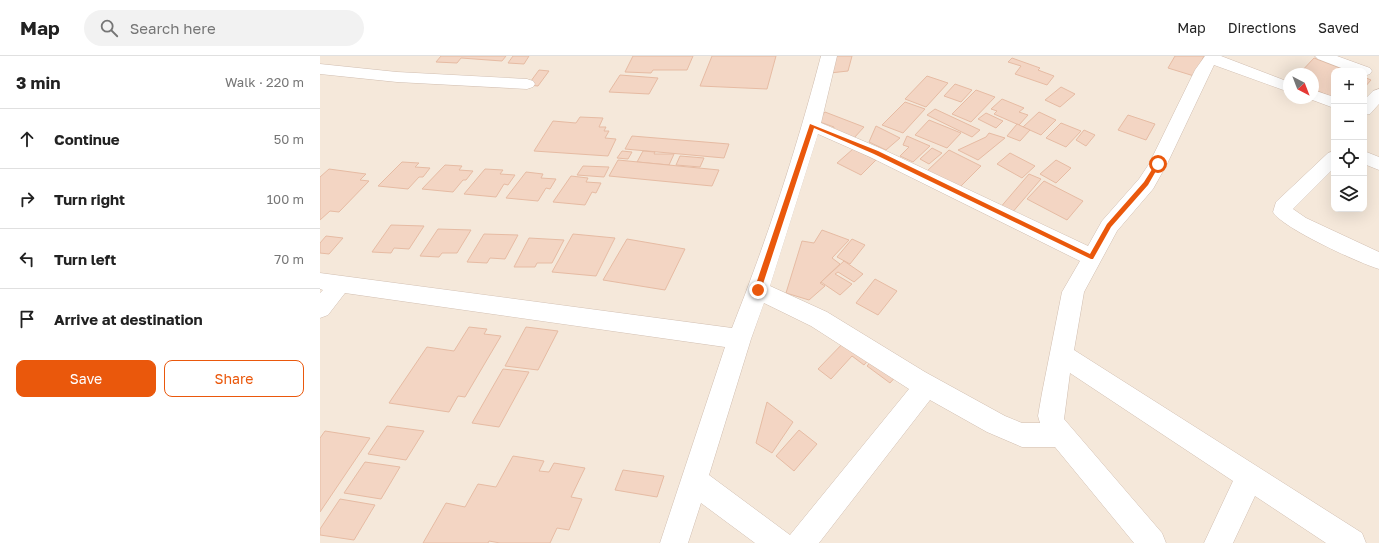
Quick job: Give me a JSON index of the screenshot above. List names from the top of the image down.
{
  "north": "bottom right",
  "page": {
    "header": "Map",
    "search": "Search here",
    "nav": ["Map", "Directions", "Saved"],
    "heading": ["3 min", "Walk · 220 m"],
    "map_buttons": ["+", "−"],
    "list": [
      ["Continue", "50 m"],
      ["Turn right", "100 m"],
      ["Turn left", "70 m"],
      "Arrive at destination"
    ],
    "buttons": ["Save", "Share"]
  }
}
